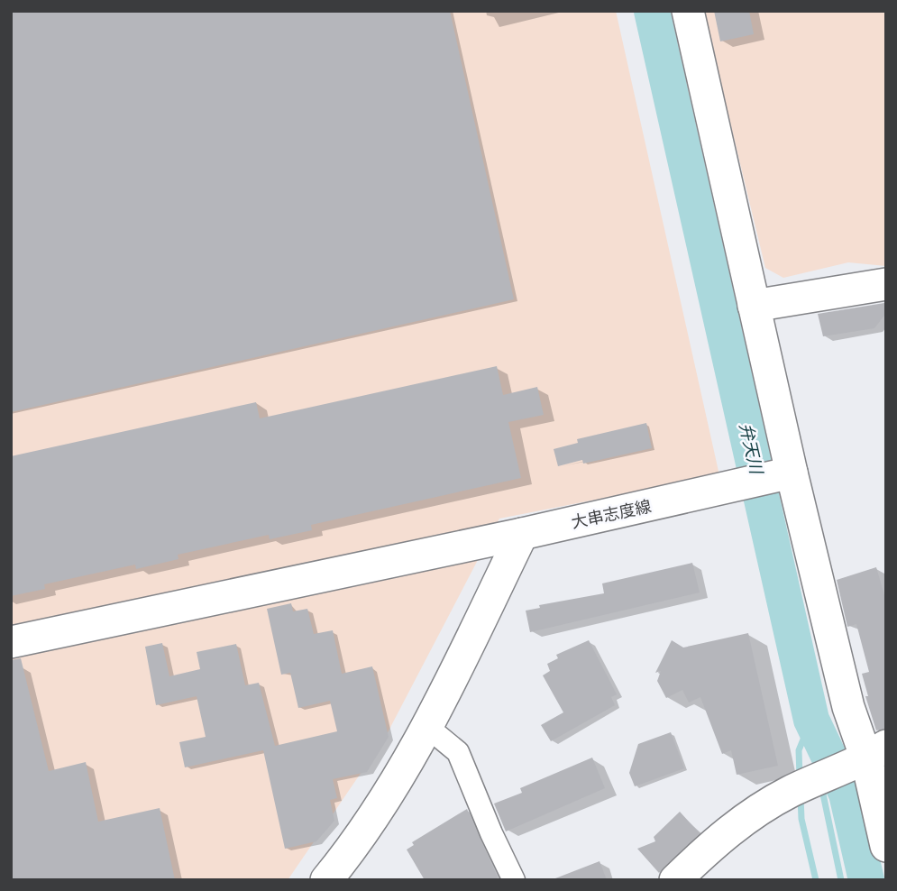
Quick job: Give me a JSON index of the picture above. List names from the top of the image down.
{
  "streets": {
    "main road": ["大串志度線"]
  },
  "water": ["弁天川"]
}
